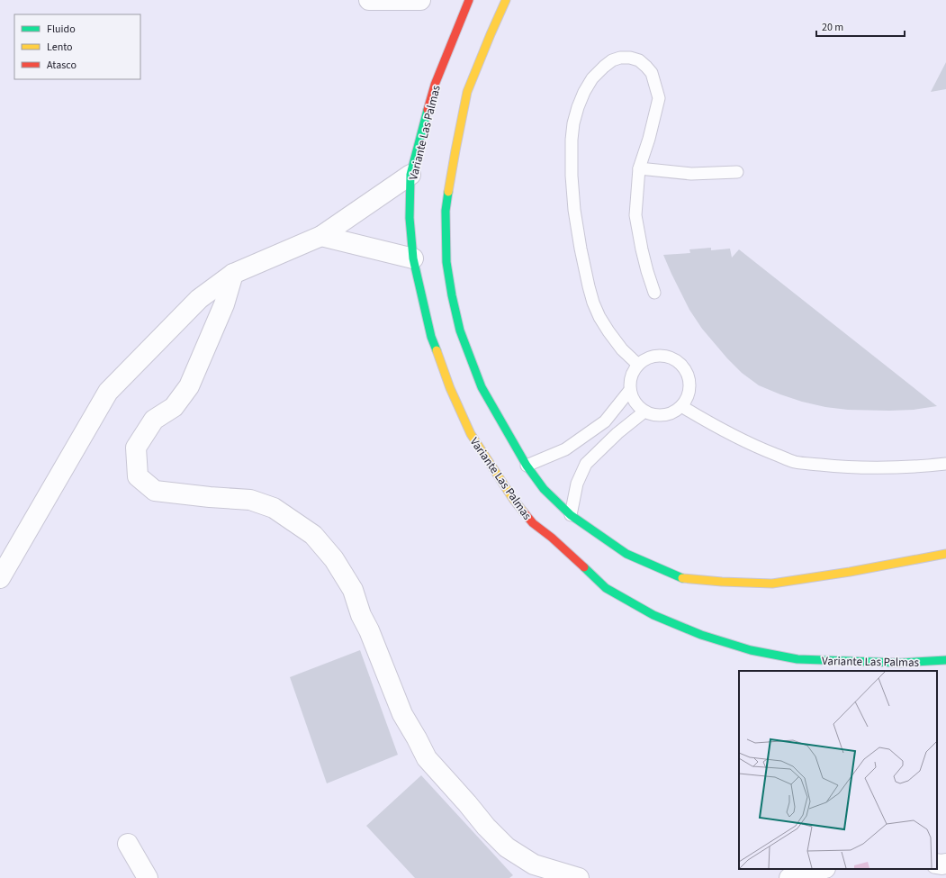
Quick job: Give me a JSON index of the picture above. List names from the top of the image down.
{
  "streets": {
    "main road": ["Variante Las Palmas"]
  },
  "legend": ["Fluido", "Lento", "Atasco"],
  "scale_bar": "20 m"
}
